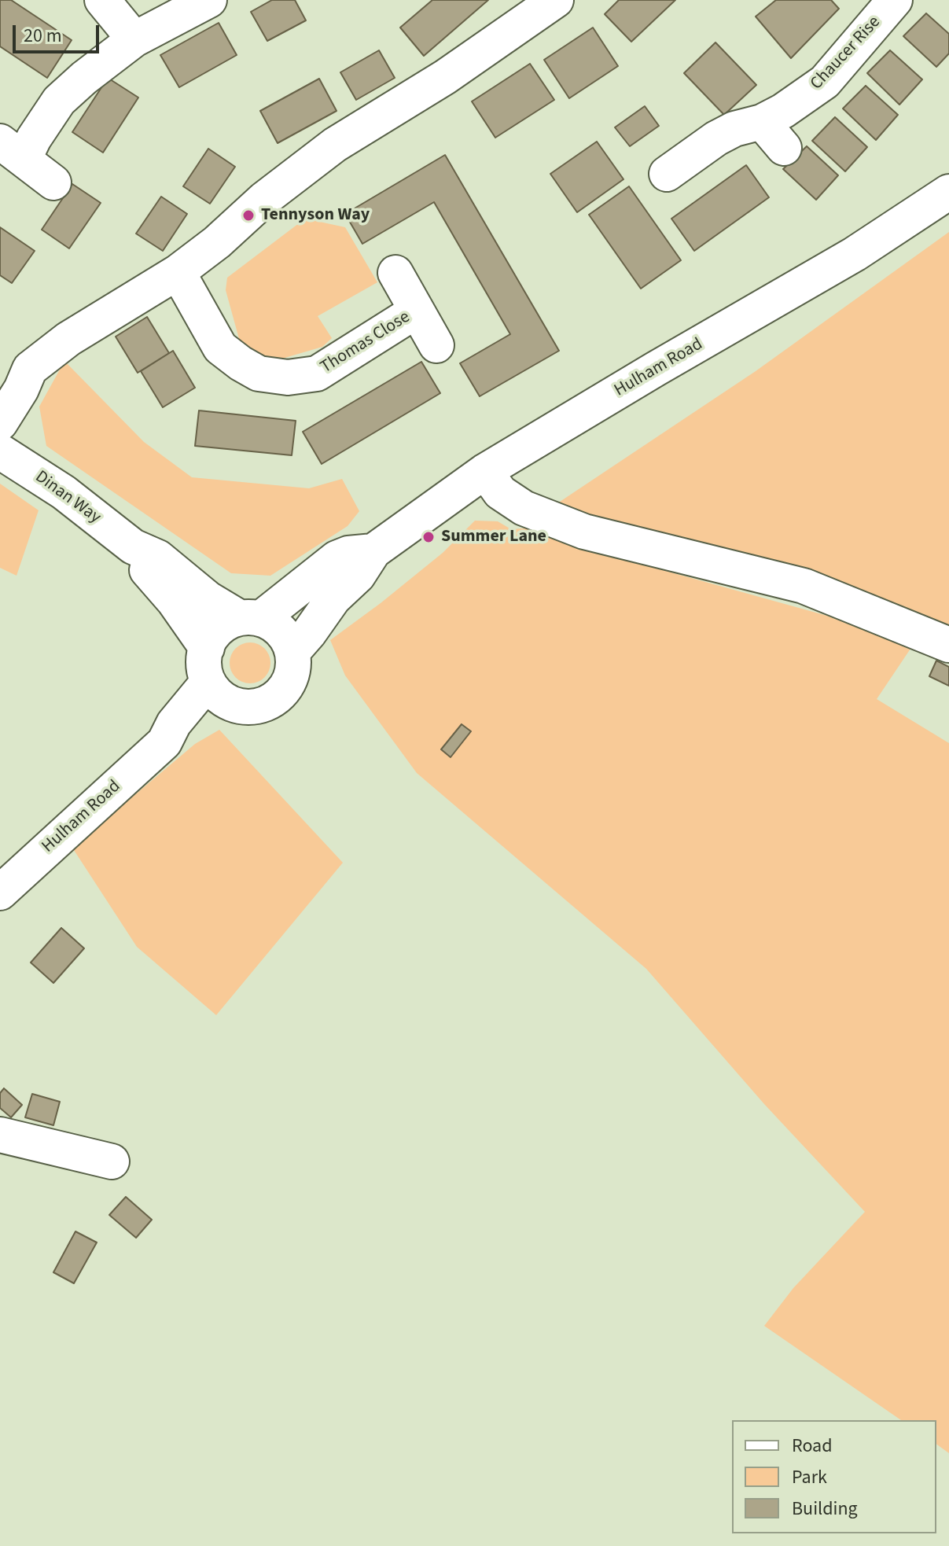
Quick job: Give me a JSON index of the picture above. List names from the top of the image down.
{
  "streets": {
    "street": [
      "Chaucer Rise",
      "Thomas Close",
      "Hulham Road",
      "Dinan Way"
    ]
  },
  "crossings": [
    ["Hulham Road", "Dinan Way"]
  ],
  "places": ["Tennyson Way", "Summer Lane"],
  "legend": ["Road", "Park", "Building"],
  "scale_bar": "20 m"
}
